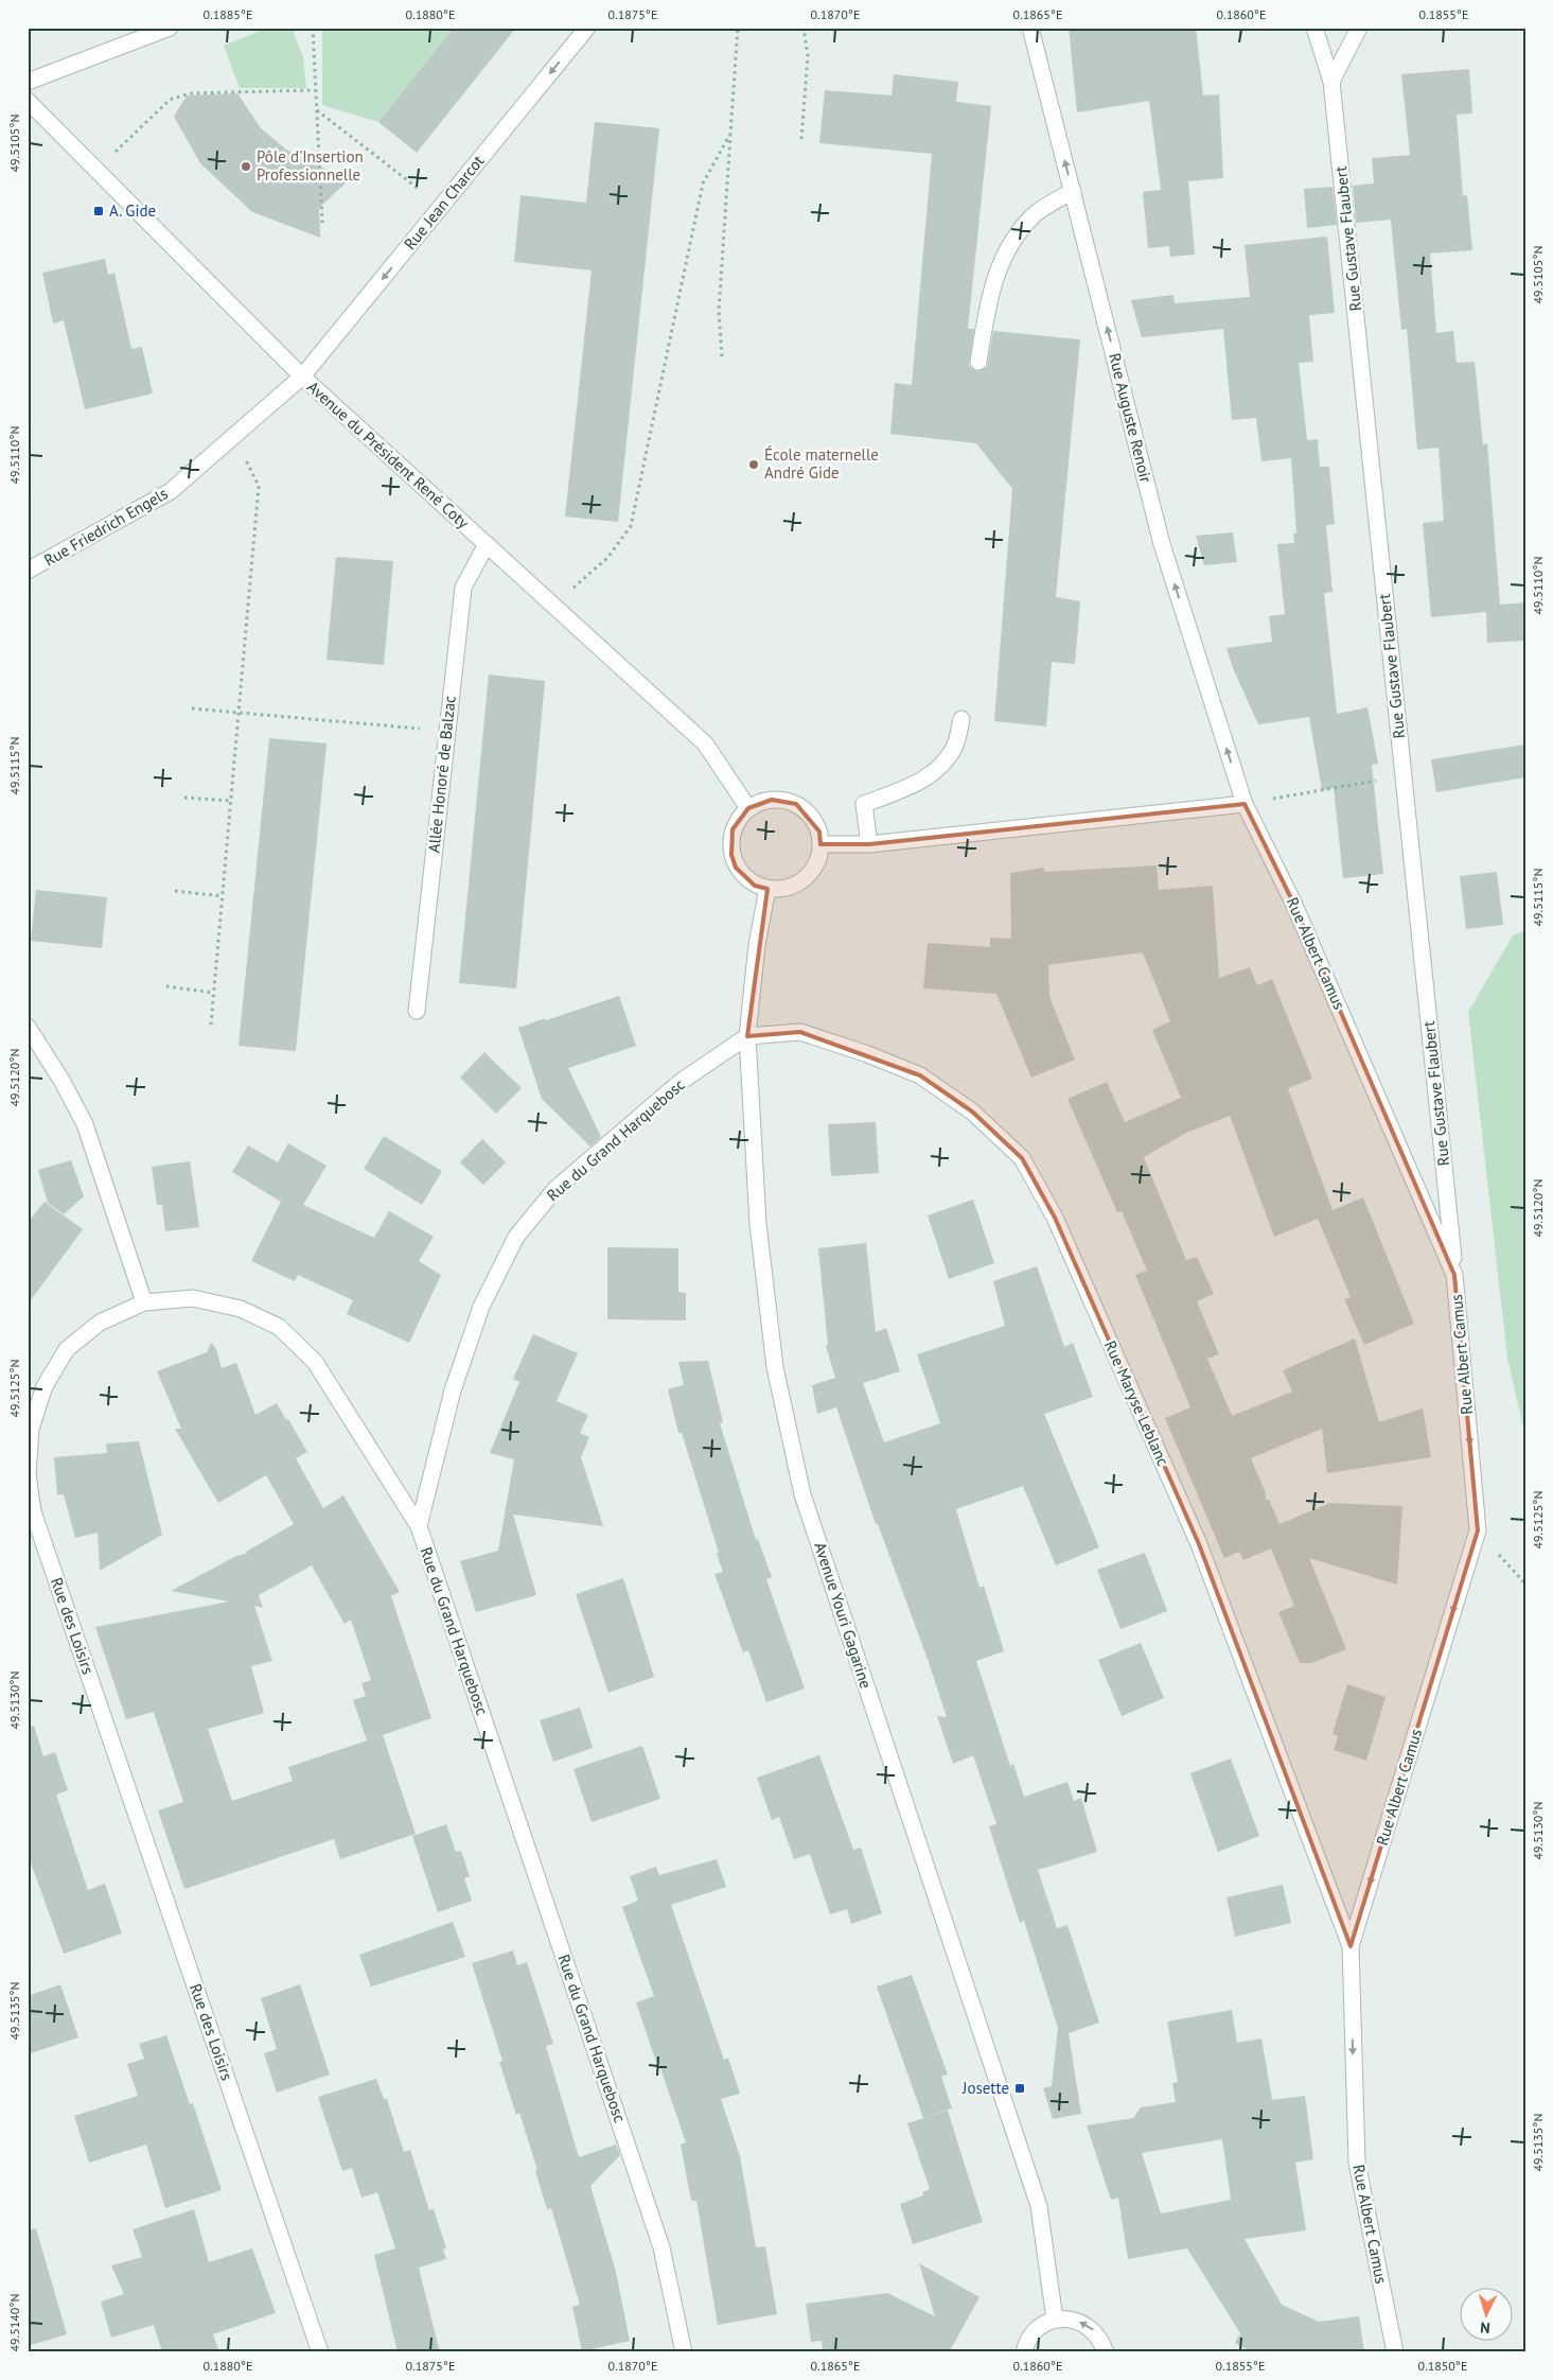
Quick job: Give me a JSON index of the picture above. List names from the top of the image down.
{
  "streets": {
    "street": [
      "Rue Jean Charcot",
      "Rue Gustave Flaubert",
      "Rue Auguste Renoir",
      "Avenue du Président René Coty",
      "Rue Friedrich Engels",
      "Allée Honoré de Balzac",
      "Rue Albert Camus",
      "Rue du Grand Harquebosc",
      "Rue Maryse Leblanc",
      "Avenue Youri Gagarine",
      "Rue des Loisirs"
    ]
  },
  "crossings": [
    ["Rue Jean Charcot", "Avenue du Président René Coty"],
    ["Rue Jean Charcot", "Rue Friedrich Engels"],
    ["Rue Gustave Flaubert", "Rue Albert Camus"],
    ["Rue Auguste Renoir", "Rue Albert Camus"],
    ["Avenue du Président René Coty", "Rue Friedrich Engels"],
    ["Avenue du Président René Coty", "Allée Honoré de Balzac"],
    ["Avenue du Président René Coty", "Avenue Youri Gagarine"],
    ["Rue Albert Camus", "Rue Maryse Leblanc"],
    ["Rue du Grand Harquebosc", "Rue Maryse Leblanc"],
    ["Rue du Grand Harquebosc", "Avenue Youri Gagarine"],
    ["Rue du Grand Harquebosc", "Rue des Loisirs"],
    ["Rue Maryse Leblanc", "Avenue Youri Gagarine"]
  ],
  "one_way": ["Rue Jean Charcot", "Rue Auguste Renoir", "Rue Albert Camus"],
  "places": {
    "other": ["Pôle d'Insertion Professionnelle", "École maternelle André Gide"],
    "transit": ["A. Gide", "Josette"]
  },
  "north": "bottom",
  "coordinates": [
    "0.1885°E",
    "0.1880°E",
    "0.1875°E",
    "0.1870°E",
    "0.1865°E",
    "0.1860°E",
    "0.1855°E",
    "49.5105°N",
    "49.5110°N",
    "49.5115°N",
    "49.5120°N",
    "49.5125°N",
    "49.5130°N",
    "49.5135°N",
    "49.5140°N",
    "0.1850°E"
  ]
}
